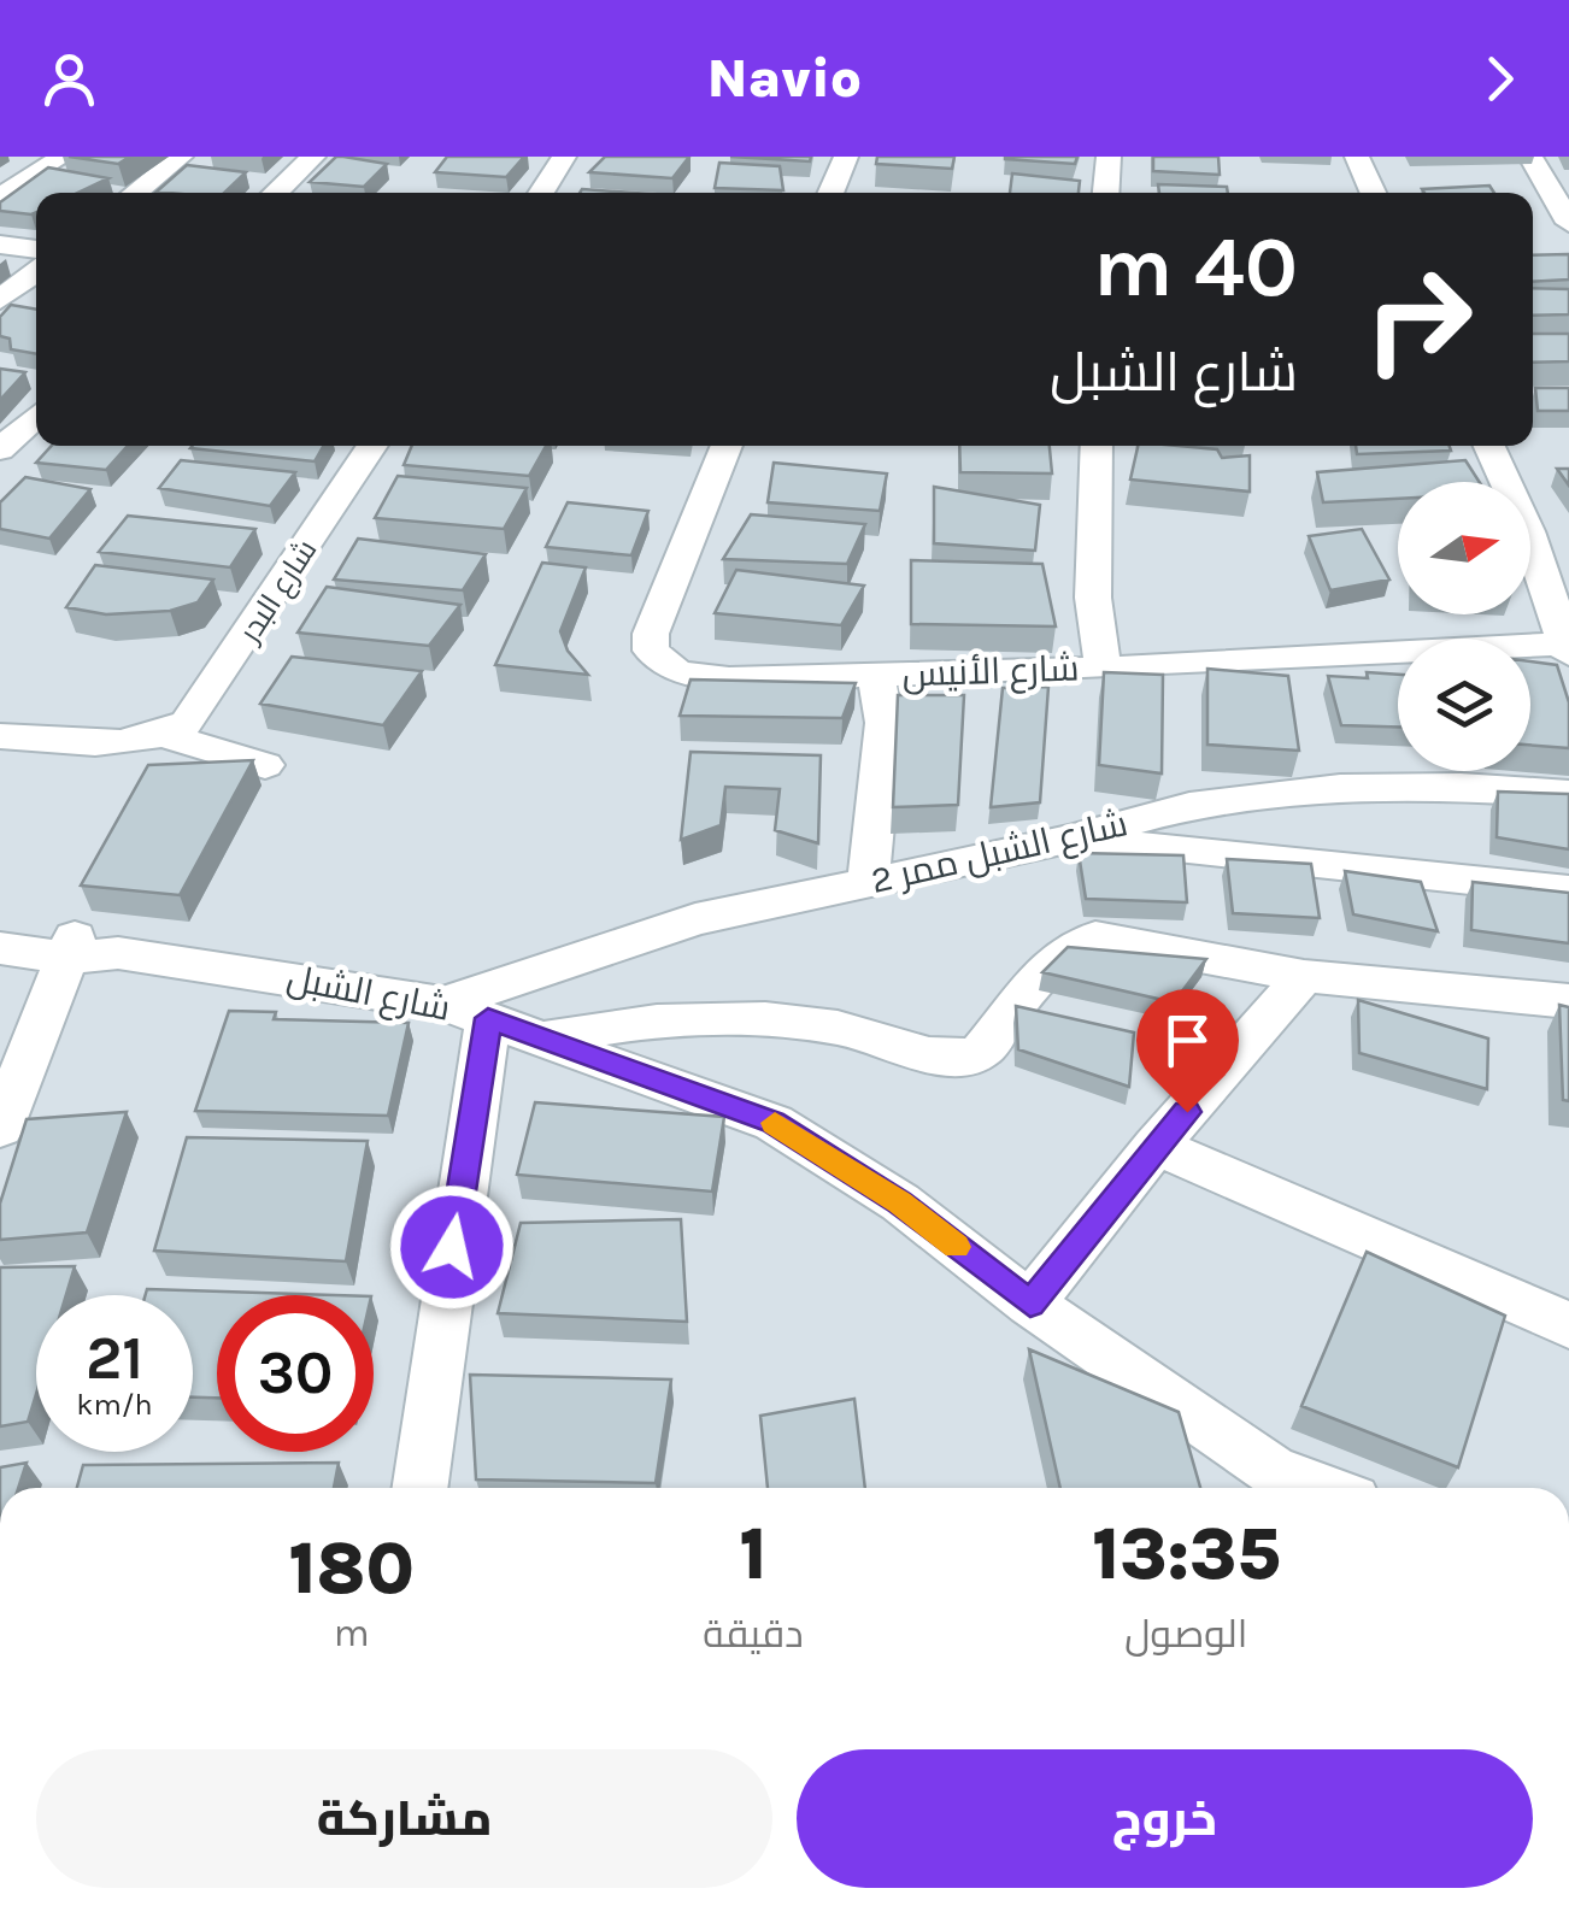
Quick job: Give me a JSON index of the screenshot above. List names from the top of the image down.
{
  "streets": {
    "street": [
      "شارع البدر",
      "شارع الأنيس",
      "شارع الشبل ممر 2",
      "شارع الشبل"
    ]
  },
  "crossings": [
    ["شارع الشبل ممر 2", "شارع الشبل"]
  ],
  "north": "right",
  "page": {
    "header": "Navio",
    "turn": ["40 m", "شارع الشبل"],
    "speed": "21 km/h",
    "limit": "30",
    "eta": [
      "13:35",
      "الوصول",
      "1",
      "دقيقة",
      "180",
      "m"
    ],
    "buttons": ["خروج", "مشاركة"]
  }
}
